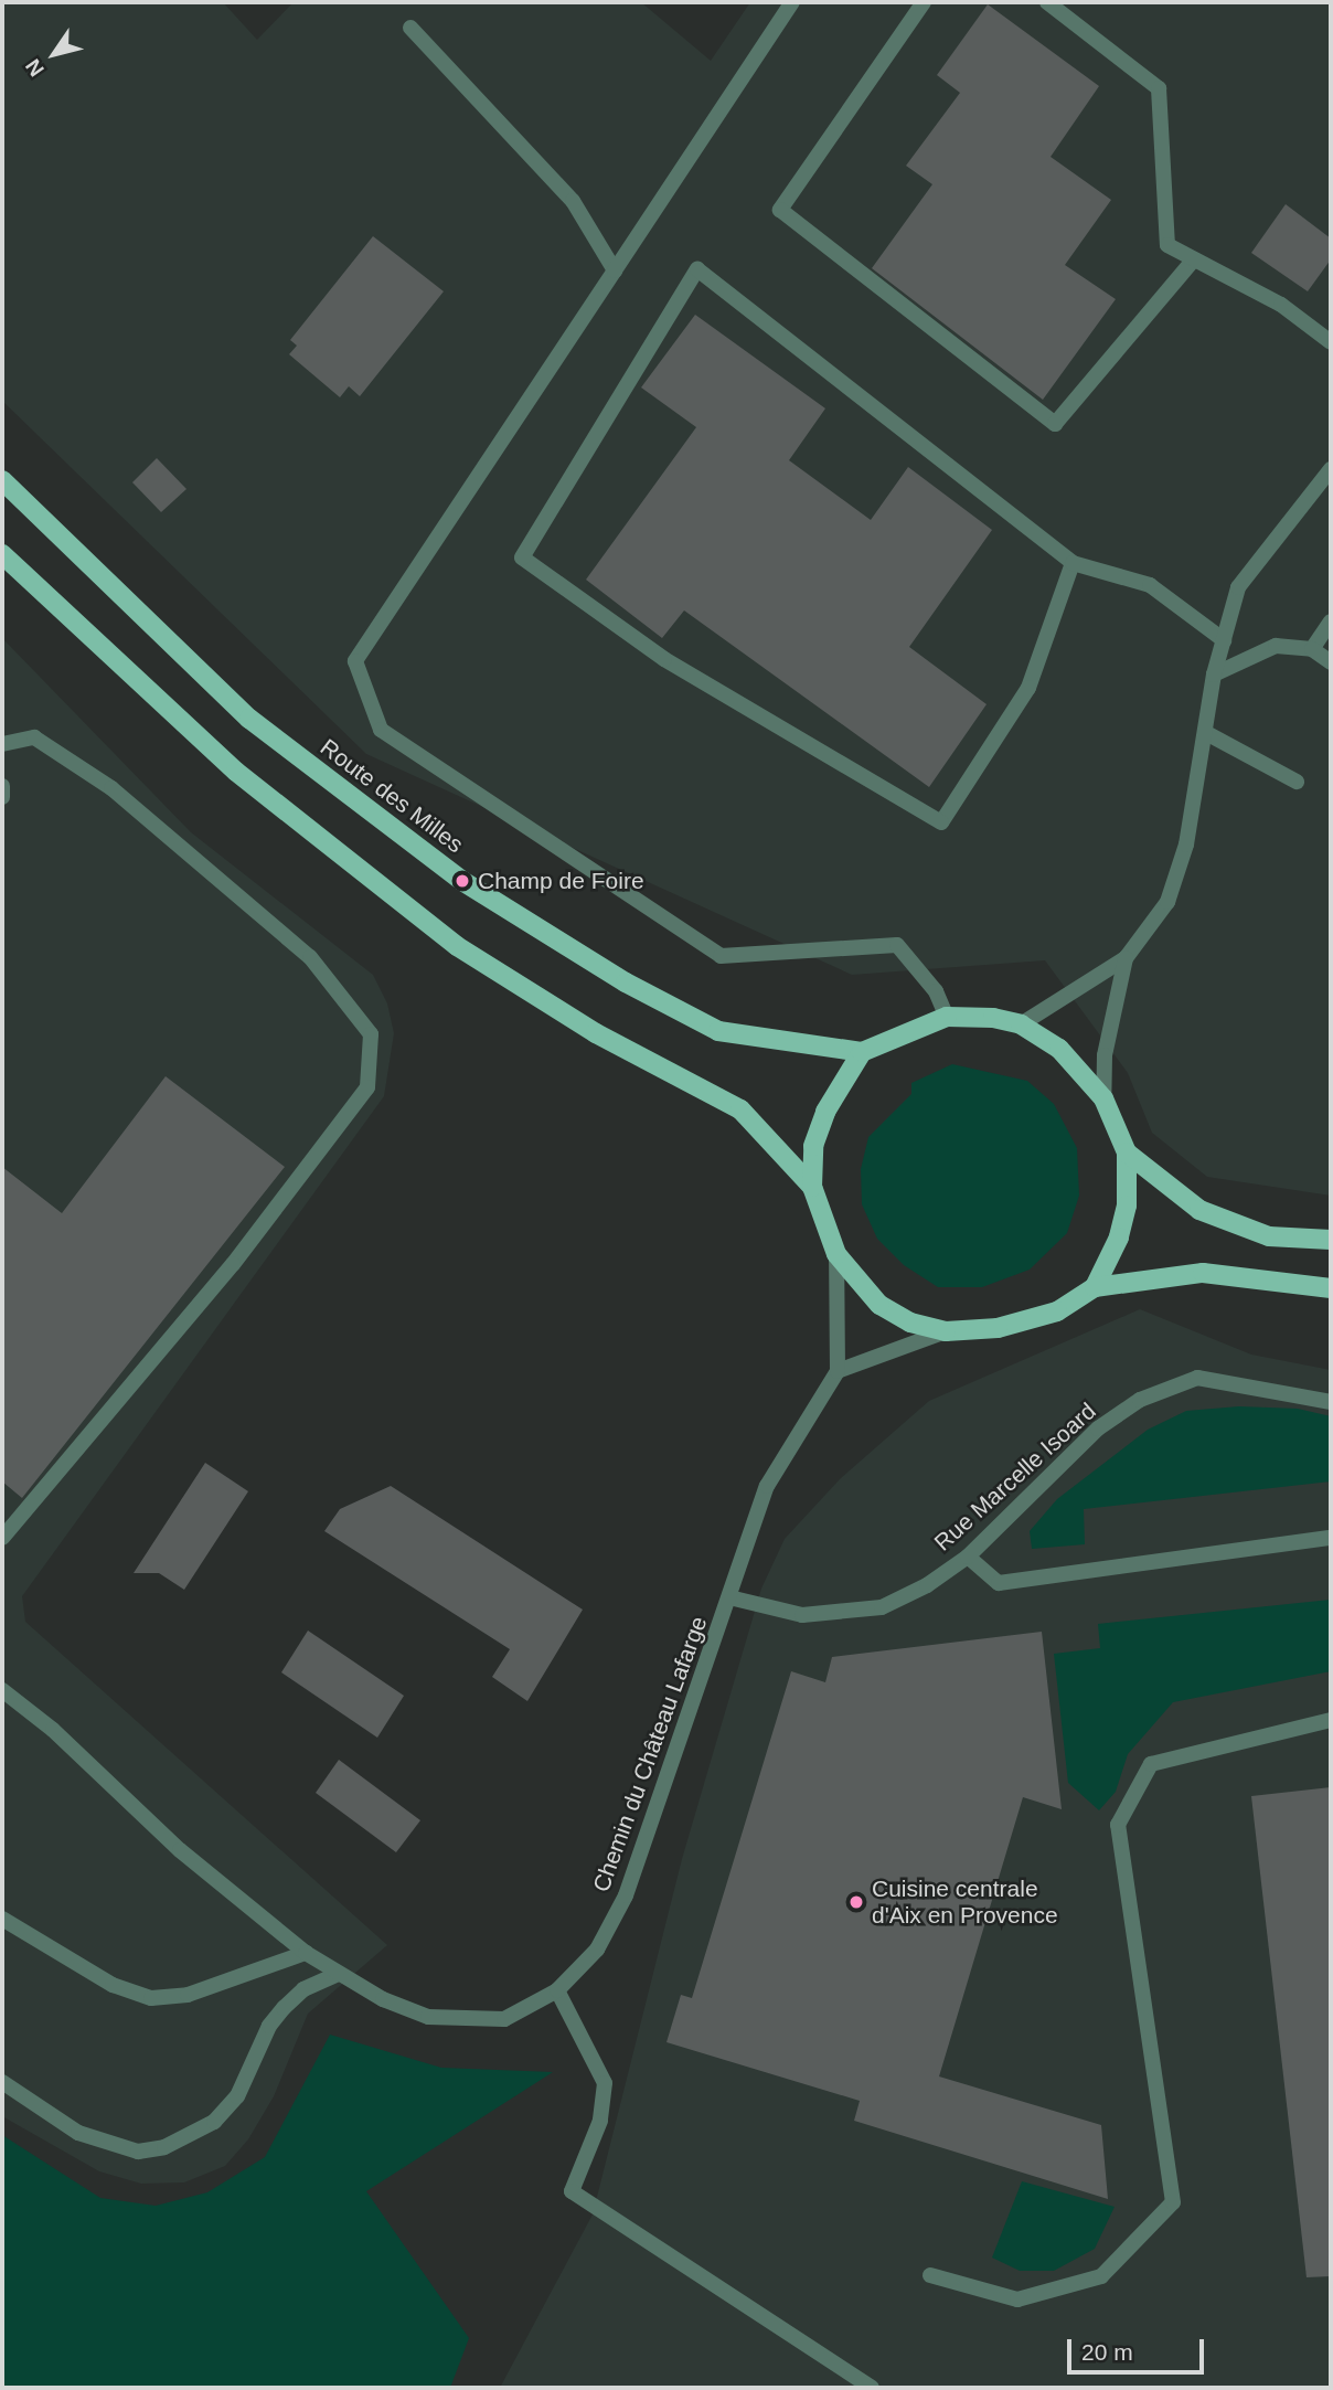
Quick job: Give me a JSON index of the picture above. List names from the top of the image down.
{
  "streets": {
    "main road": ["Route des Milles"],
    "street": ["Rue Marcelle Isoard", "Chemin du Château Lafarge"]
  },
  "crossings": [
    ["Rue Marcelle Isoard", "Chemin du Château Lafarge"]
  ],
  "places": ["Champ de Foire", "Cuisine centrale d'Aix en Provence"],
  "scale_bar": "20 m",
  "north": "bottom left"
}
